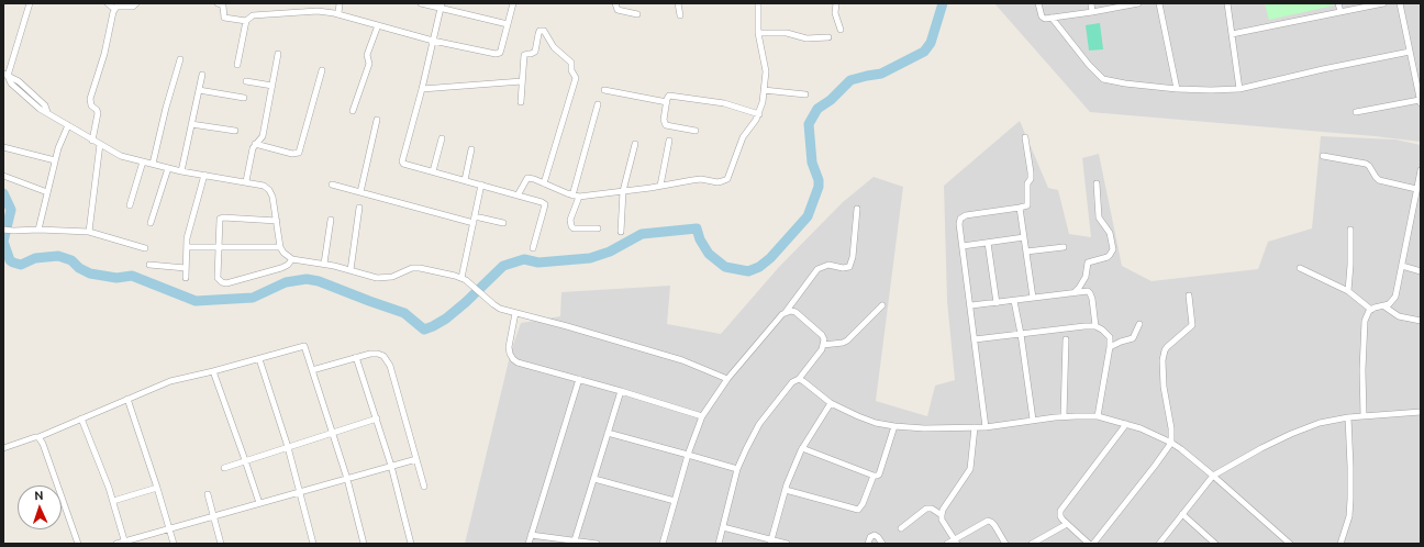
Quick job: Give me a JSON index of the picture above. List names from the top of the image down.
{
  "north": "top"
}
